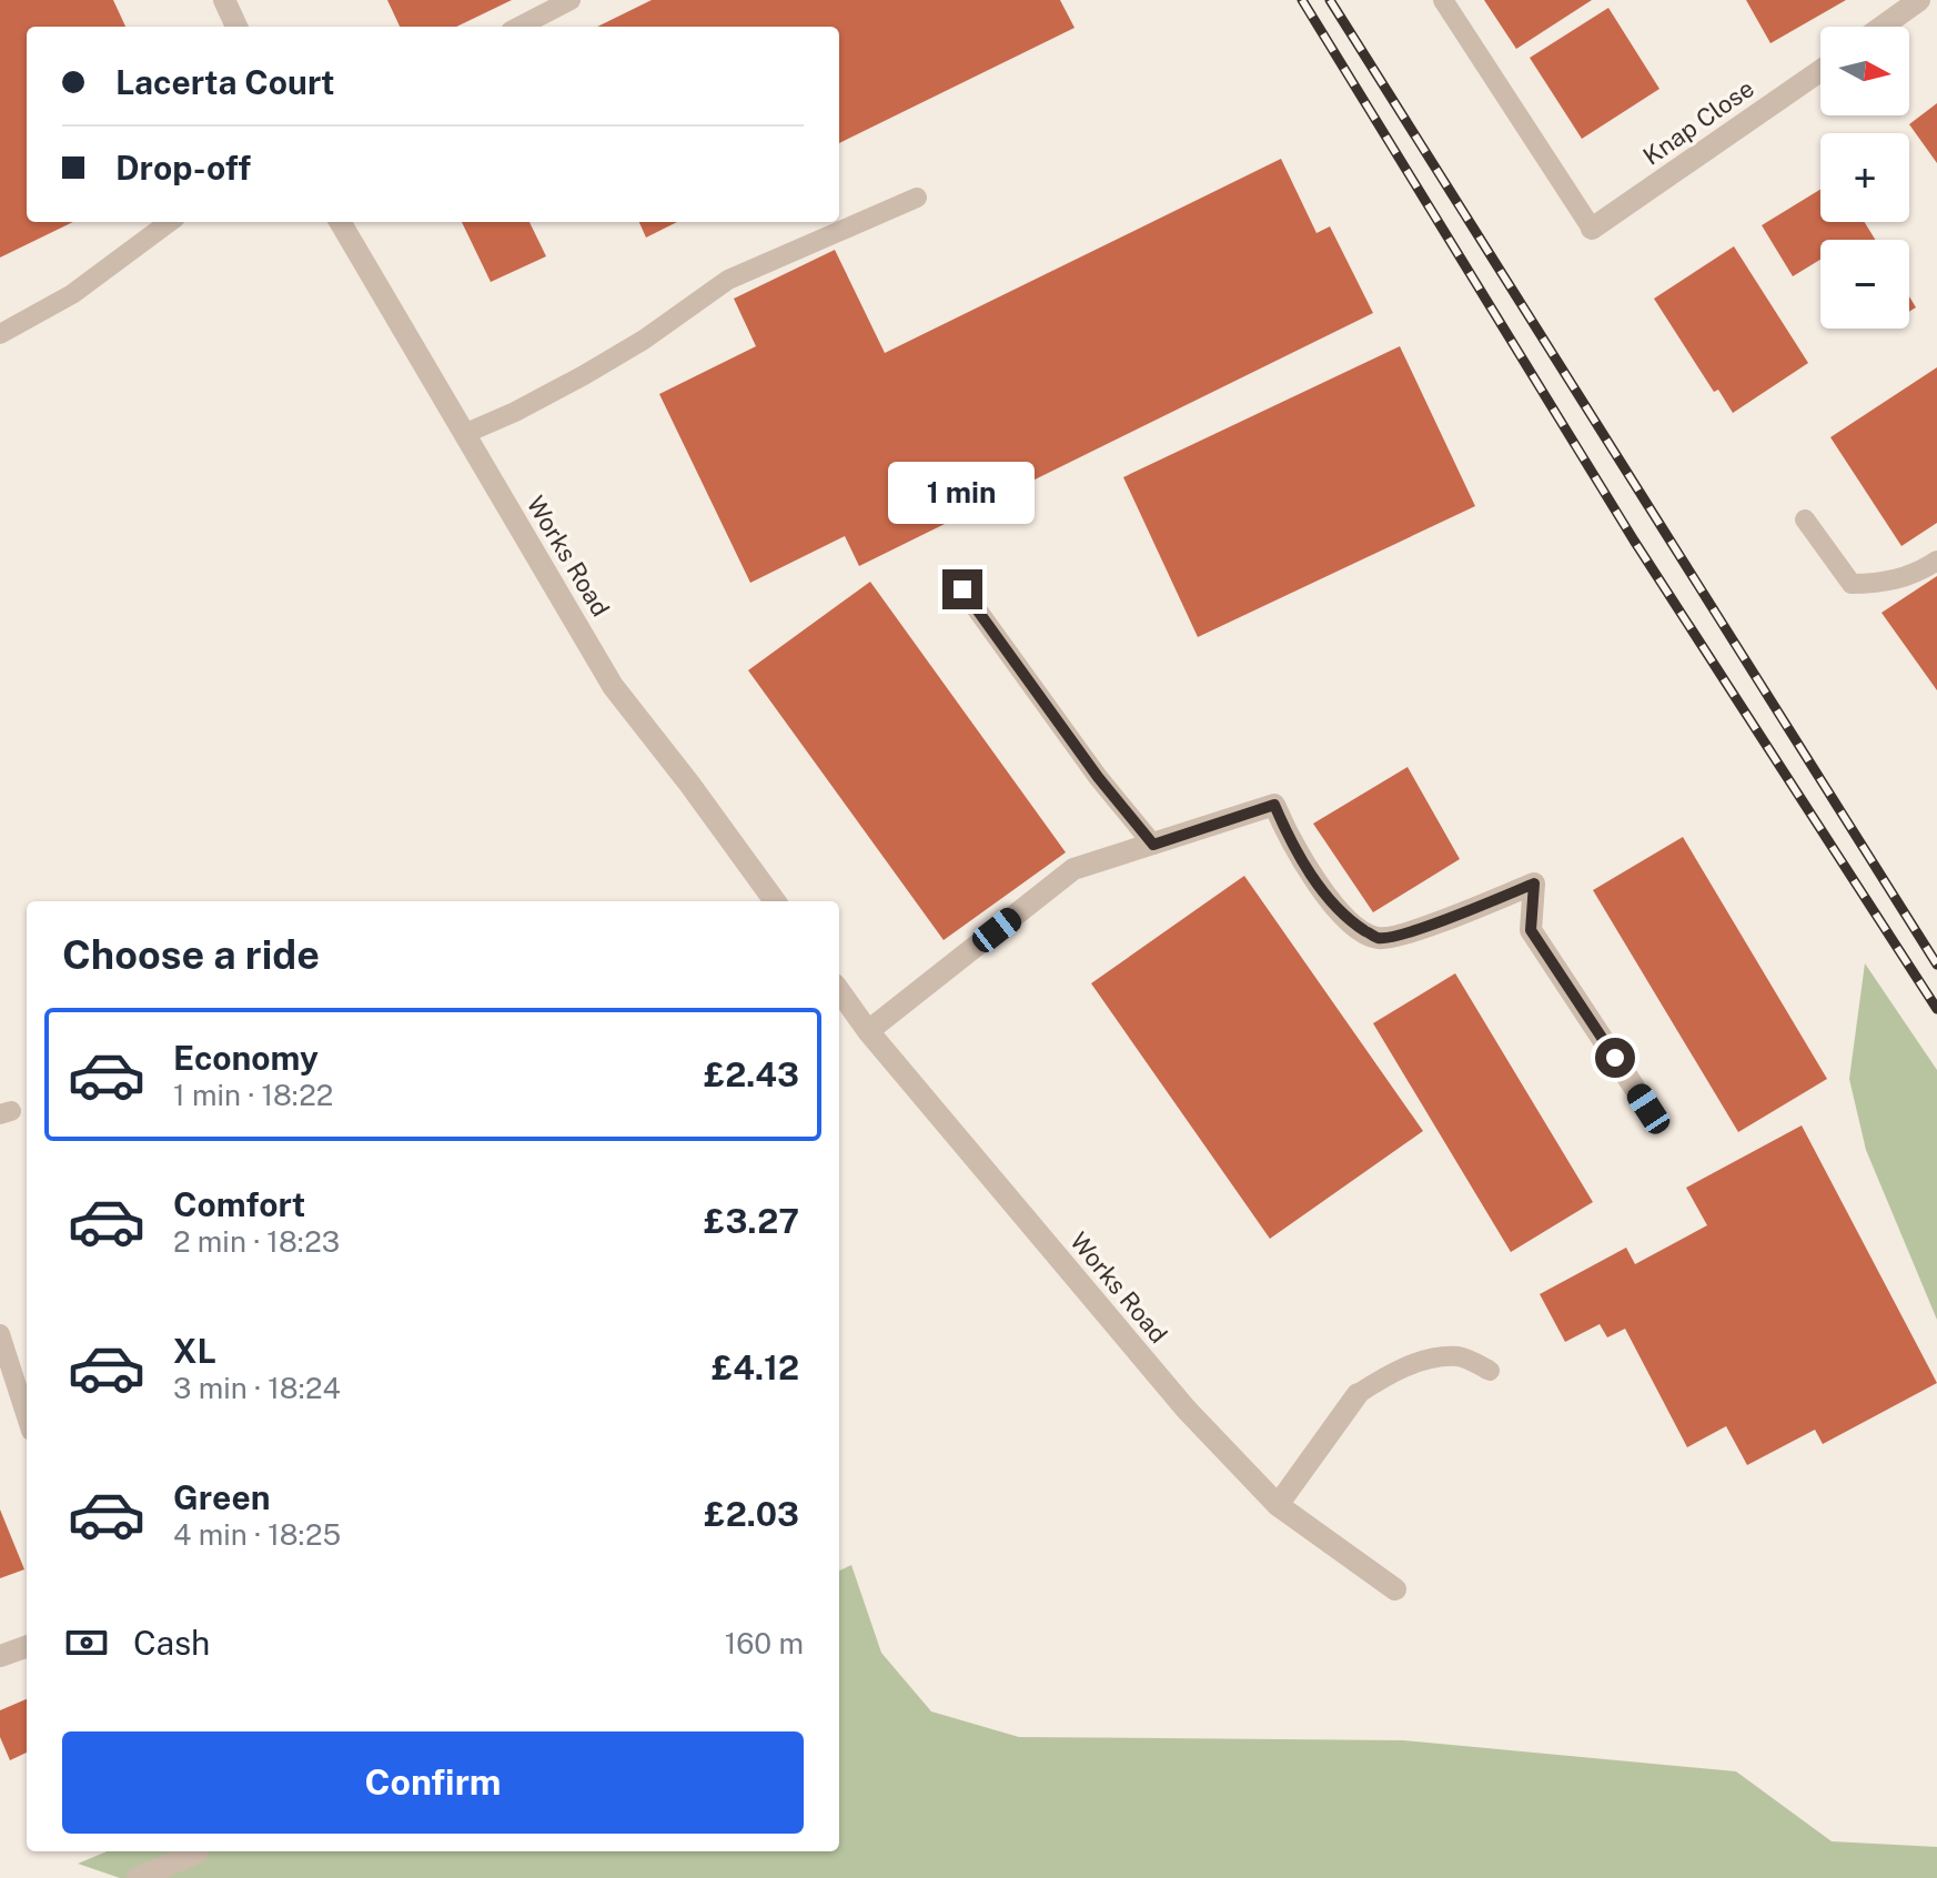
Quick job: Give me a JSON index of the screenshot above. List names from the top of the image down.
{
  "streets": {
    "street": ["Knap Close", "Works Road"]
  },
  "north": "right",
  "page": {
    "map_buttons": ["+", "−"],
    "banner": ["Lacerta Court", "Drop-off"],
    "bubble": "1 min",
    "heading": "Choose a ride",
    "list": [
      {
        "name": "Economy",
        "note": "1 min · 18:22",
        "value": "£2.43"
      },
      {
        "name": "Comfort",
        "note": "2 min · 18:23",
        "value": "£3.27"
      },
      {
        "name": "XL",
        "note": "3 min · 18:24",
        "value": "£4.12"
      },
      {
        "name": "Green",
        "note": "4 min · 18:25",
        "value": "£2.03"
      }
    ],
    "pay": ["Cash", "160 m"],
    "buttons": "Confirm"
  }
}
